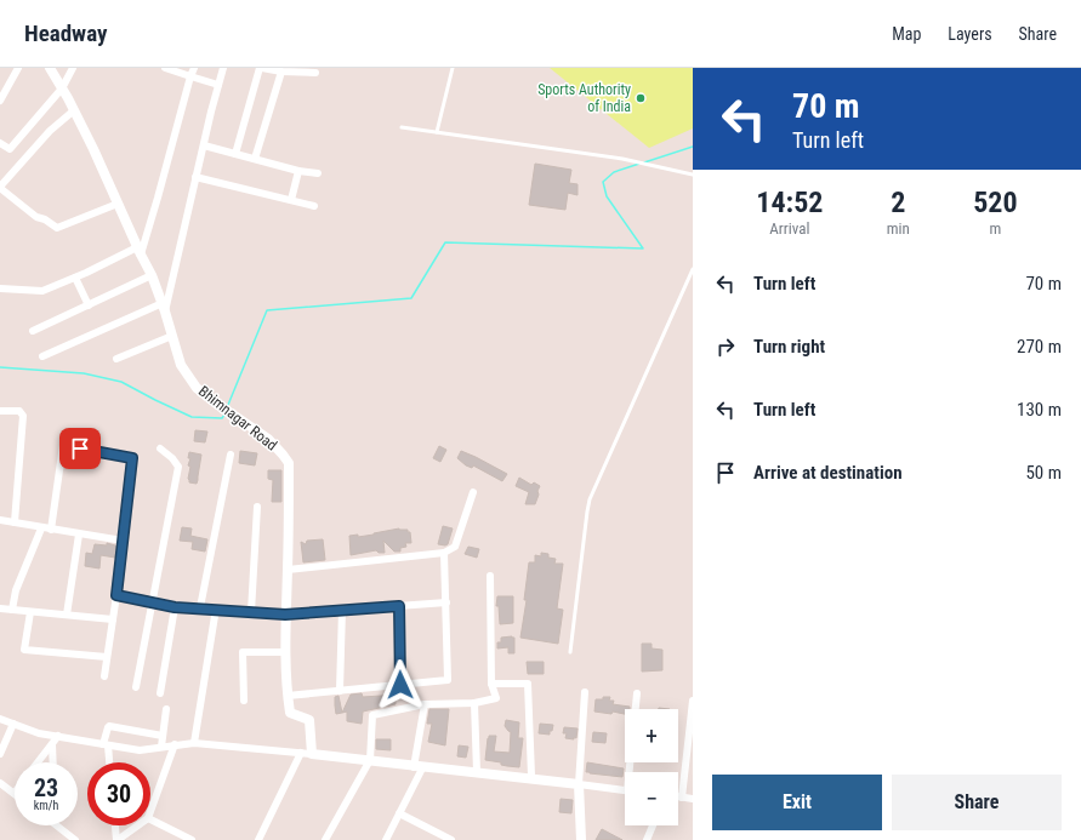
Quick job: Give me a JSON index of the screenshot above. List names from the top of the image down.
{
  "streets": {
    "street": ["Bhimnagar Road"]
  },
  "places": ["Sports Authority of India"],
  "page": {
    "header": "Headway",
    "nav": ["Map", "Layers", "Share"],
    "turn": ["70 m", "Turn left"],
    "eta": [
      "14:52",
      "Arrival",
      "2",
      "min",
      "520",
      "m"
    ],
    "list": [
      {
        "name": "Turn left",
        "value": "70 m"
      },
      {
        "name": "Turn right",
        "value": "270 m"
      },
      {
        "name": "Turn left",
        "value": "130 m"
      },
      {
        "name": "Arrive at destination",
        "value": "50 m"
      }
    ],
    "map_buttons": ["+", "−"],
    "speed": "23 km/h",
    "limit": "30",
    "buttons": ["Exit", "Share"]
  }
}
